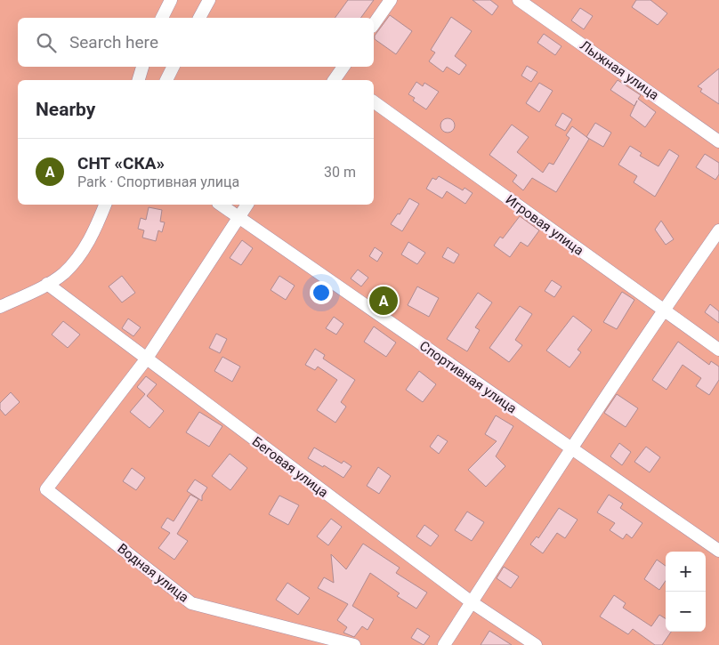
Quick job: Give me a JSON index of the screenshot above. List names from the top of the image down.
{
  "streets": {
    "street": [
      "Лыжная улица",
      "Игровая улица",
      "Спортивная улица",
      "Беговая улица",
      "Водная улица"
    ]
  },
  "crossings": [
    ["Беговая улица", "Водная улица"]
  ],
  "page": {
    "search": "Search here",
    "heading": "Nearby",
    "list": [
      {
        "mark": "A",
        "name": "СНТ «СКА»",
        "note": "Park · Спортивная улица",
        "value": "30 m"
      }
    ],
    "pins": "A",
    "map_buttons": ["+", "−"]
  }
}
